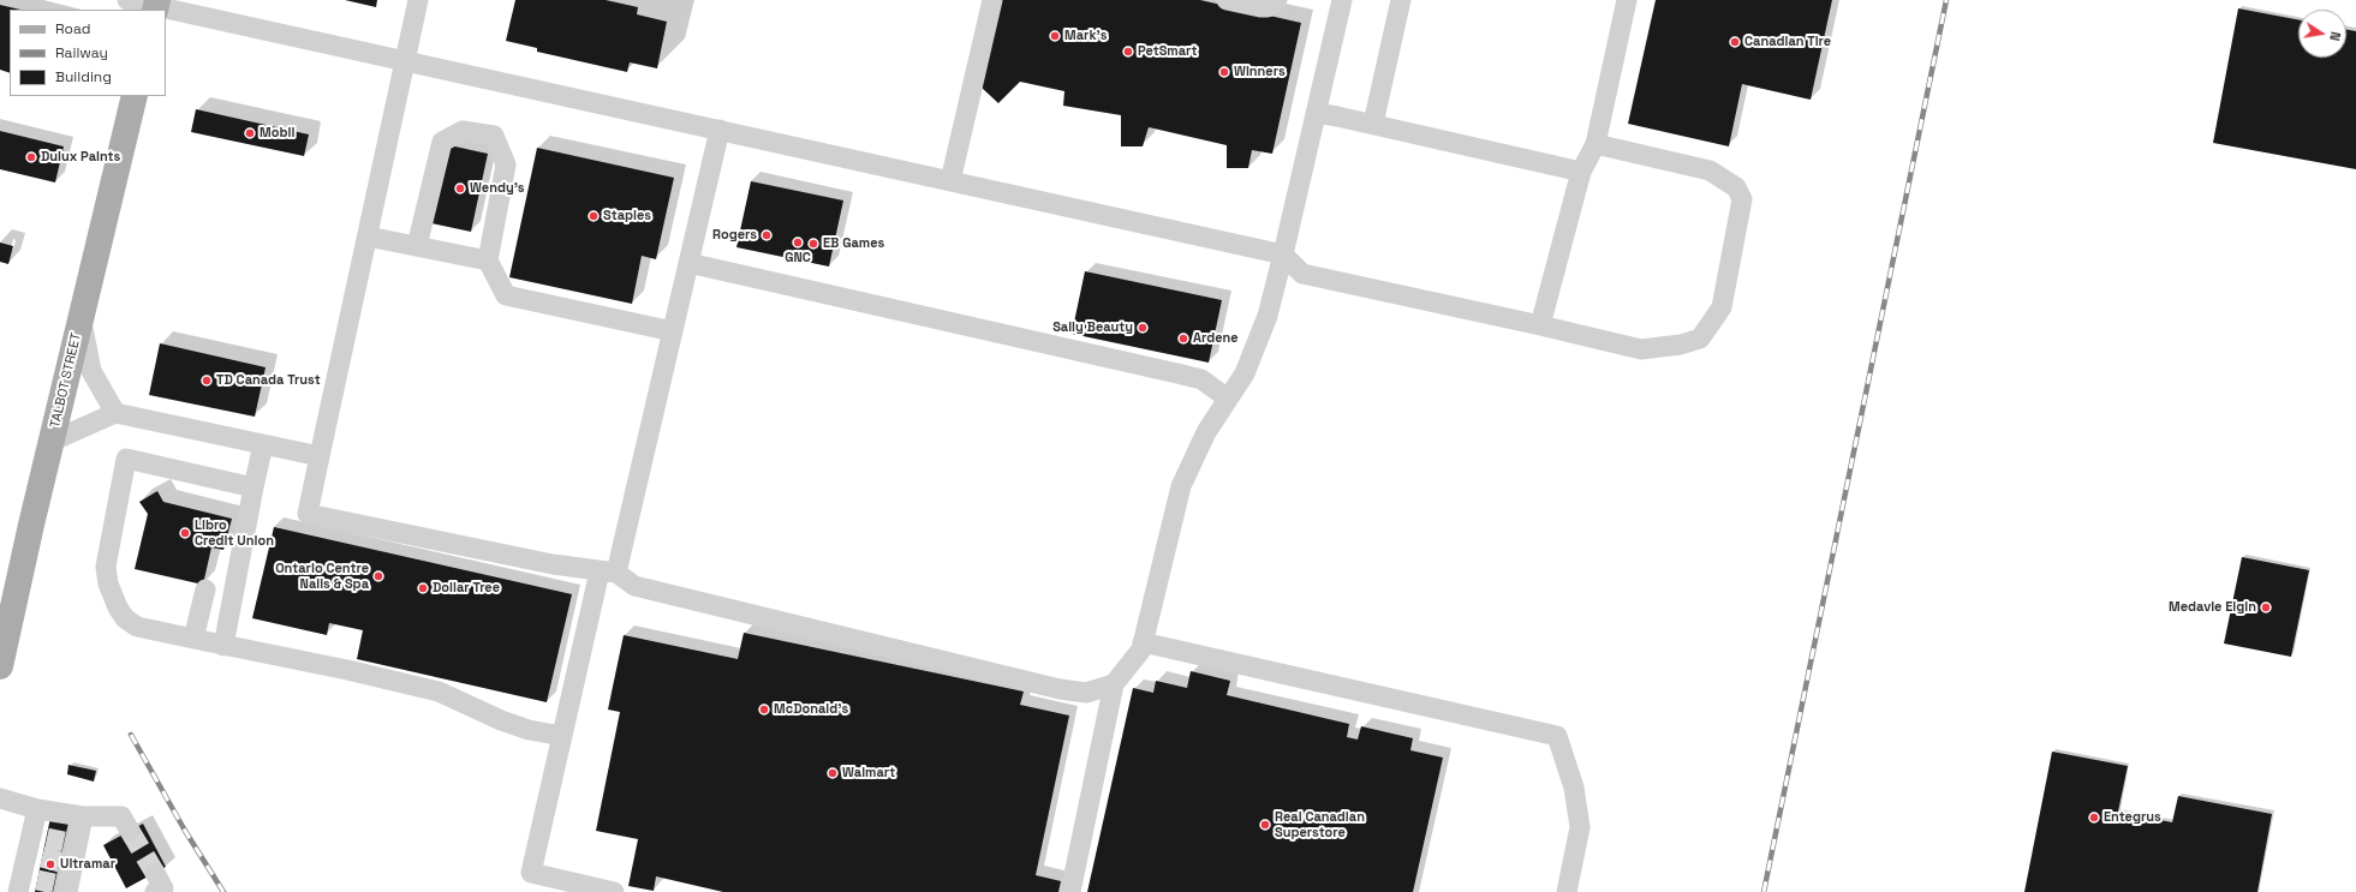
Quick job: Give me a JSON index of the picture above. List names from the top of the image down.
{
  "streets": {
    "main road": ["TALBOT STREET"]
  },
  "places": [
    "Mark's",
    "Canadian Tire",
    "PetSmart",
    "Winners",
    "Mobil",
    "Dulux Paints",
    "Wendy's",
    "Staples",
    "Rogers",
    "GNC",
    "EB Games",
    "Sally Beauty",
    "Ardene",
    "TD Canada Trust",
    "Libro Credit Union",
    "Ontario Centre Nails & Spa",
    "Dollar Tree",
    "Medavie Elgin",
    "McDonald's",
    "Walmart",
    "Entegrus",
    "Real Canadian Superstore",
    "Ultramar"
  ],
  "legend": ["Road", "Railway", "Building"],
  "north": "right"
}
